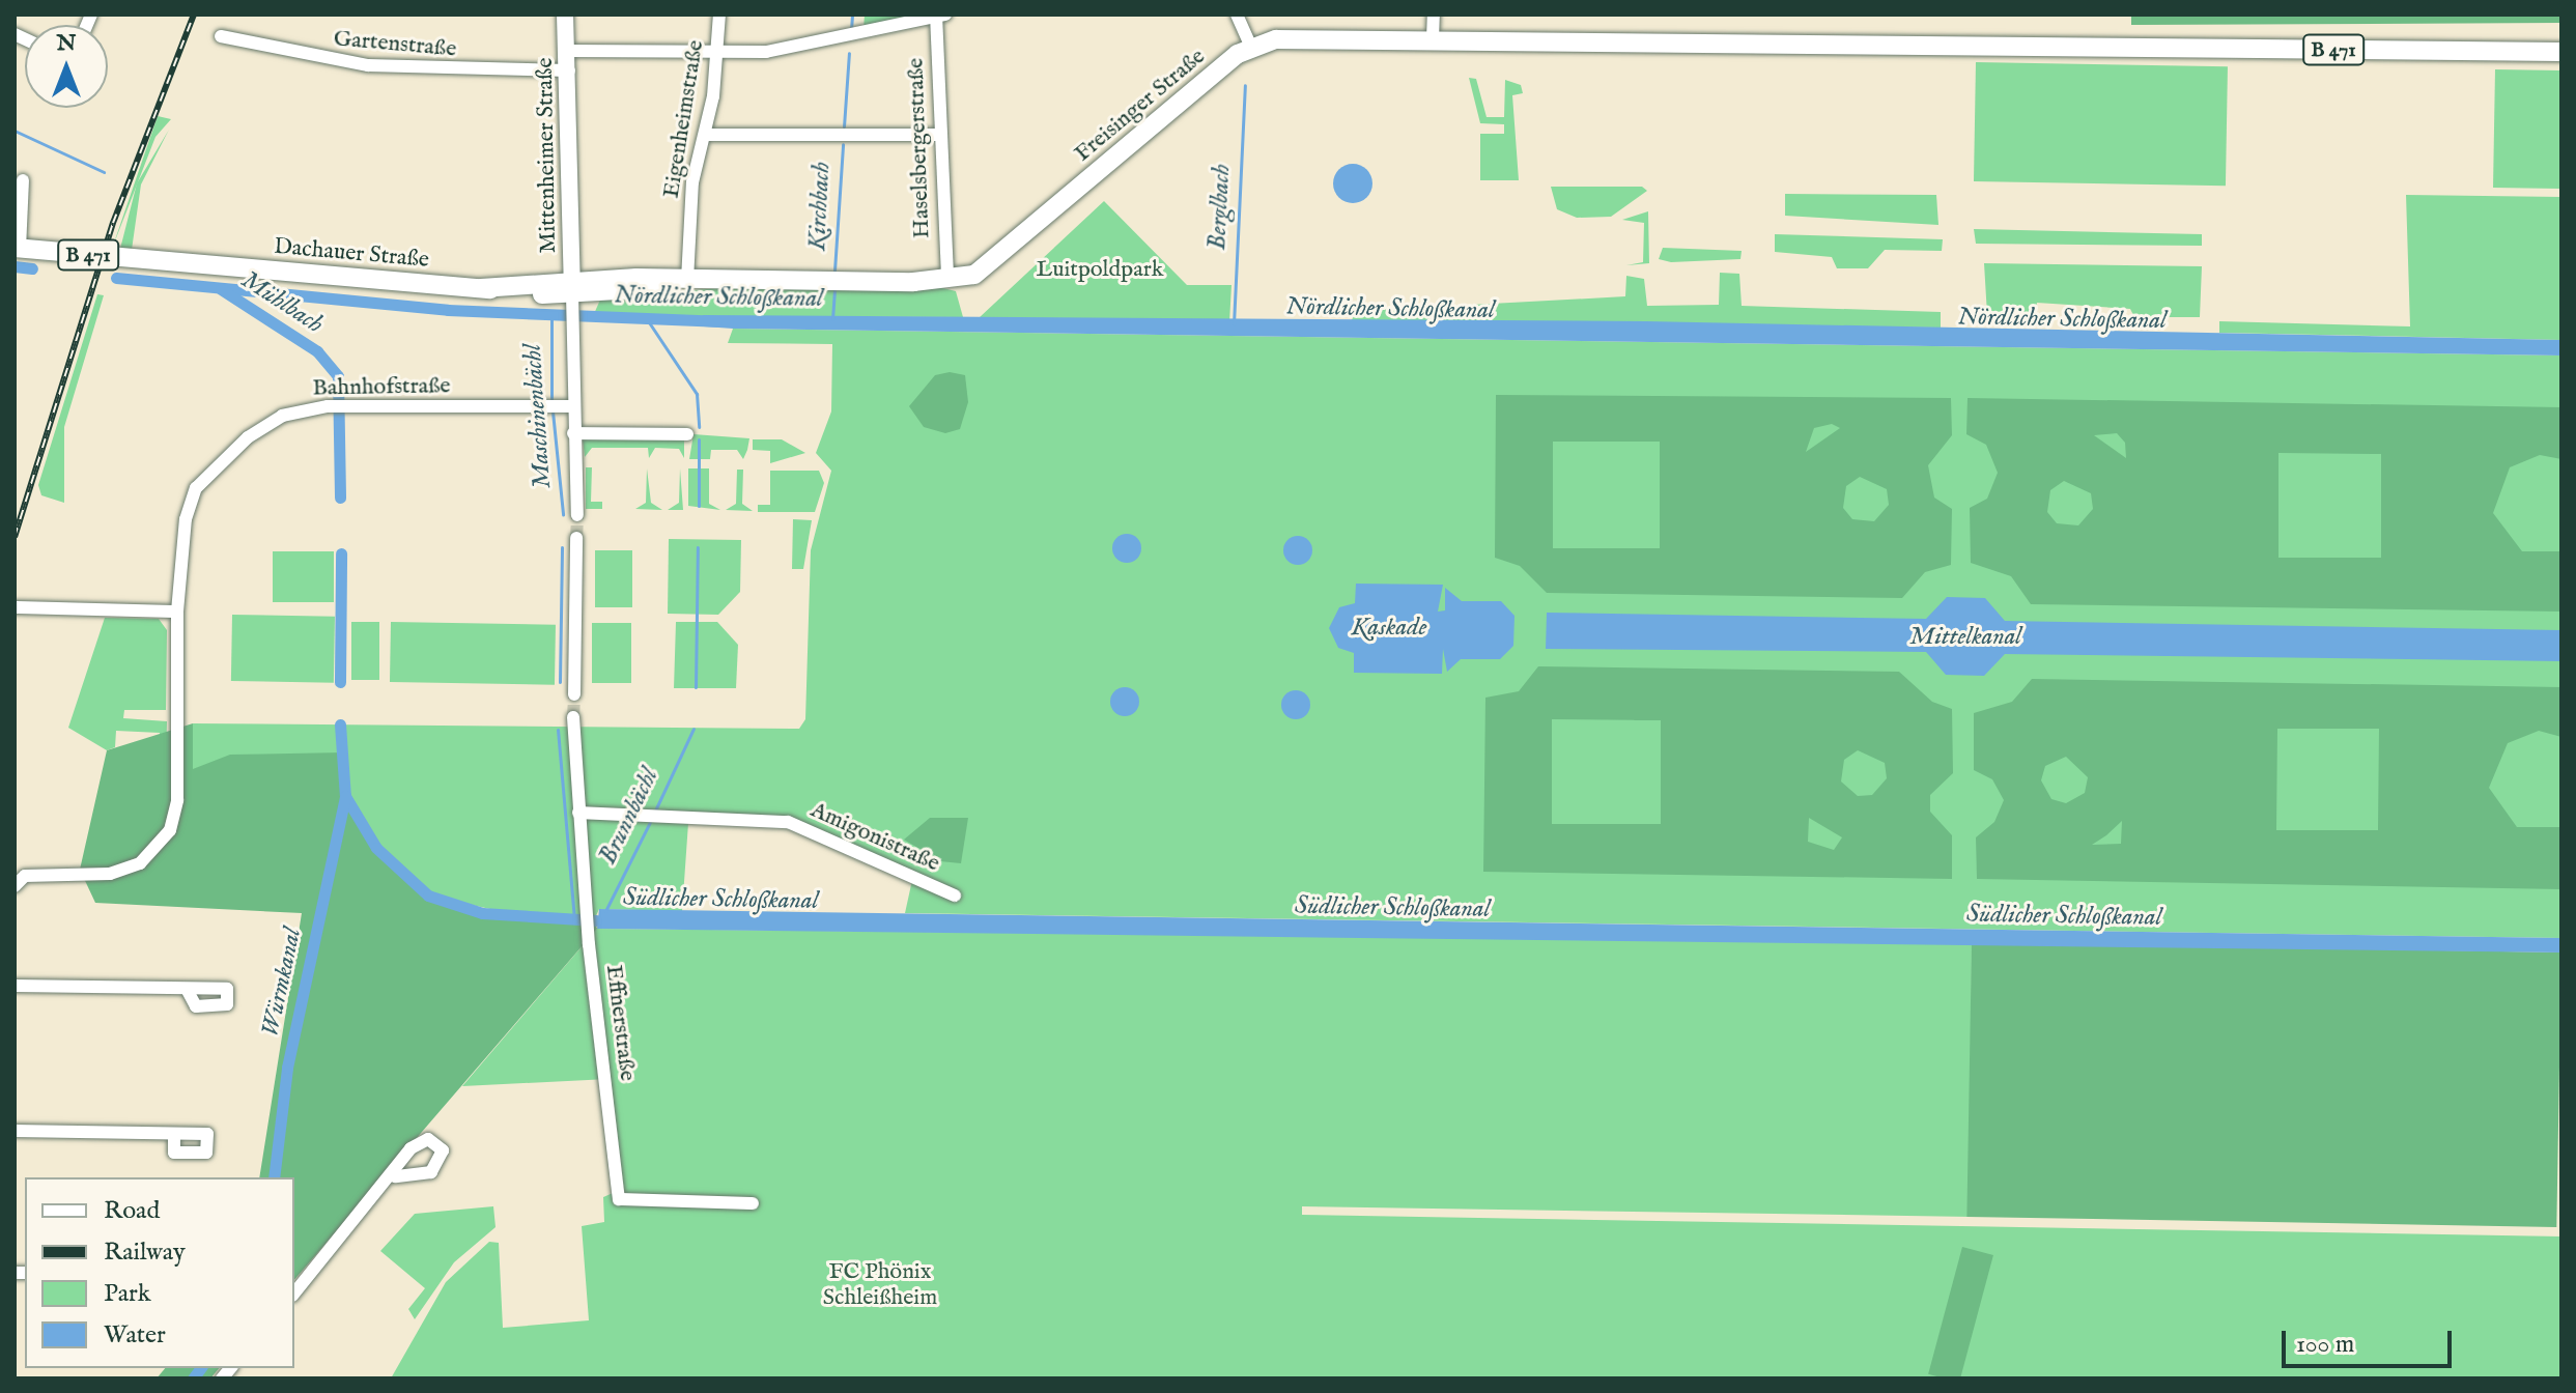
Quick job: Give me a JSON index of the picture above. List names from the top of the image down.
{
  "streets": {
    "main road": [
      "B 471",
      "Freisinger Straße",
      "Mittenheimer Straße",
      "Dachauer Straße"
    ],
    "street": [
      "Gartenstraße",
      "Eigenheimstraße",
      "Haselsbergerstraße",
      "Bahnhofstraße",
      "Amigonistraße",
      "Effnerstraße"
    ]
  },
  "crossings": [
    ["Gartenstraße", "Mittenheimer Straße"],
    ["Freisinger Straße", "Eigenheimstraße"],
    ["Freisinger Straße", "Haselsbergerstraße"],
    ["Freisinger Straße", "Mittenheimer Straße"],
    ["Freisinger Straße", "Dachauer Straße"],
    ["Mittenheimer Straße", "Dachauer Straße"],
    ["Amigonistraße", "Effnerstraße"]
  ],
  "water": [
    "Kirchbach",
    "Berglbach",
    "Nördlicher Schloßkanal",
    "Mühlbach",
    "Maschinenbächl",
    "Kaskade",
    "Mittelkanal",
    "Brunnbächl",
    "Südlicher Schloßkanal",
    "Würmkanal"
  ],
  "parks": ["Luitpoldpark", "FC Phönix Schleißheim"],
  "legend": [
    "Road",
    "Railway",
    "Park",
    "Water"
  ],
  "scale_bar": "100 m",
  "north": "top"
}
